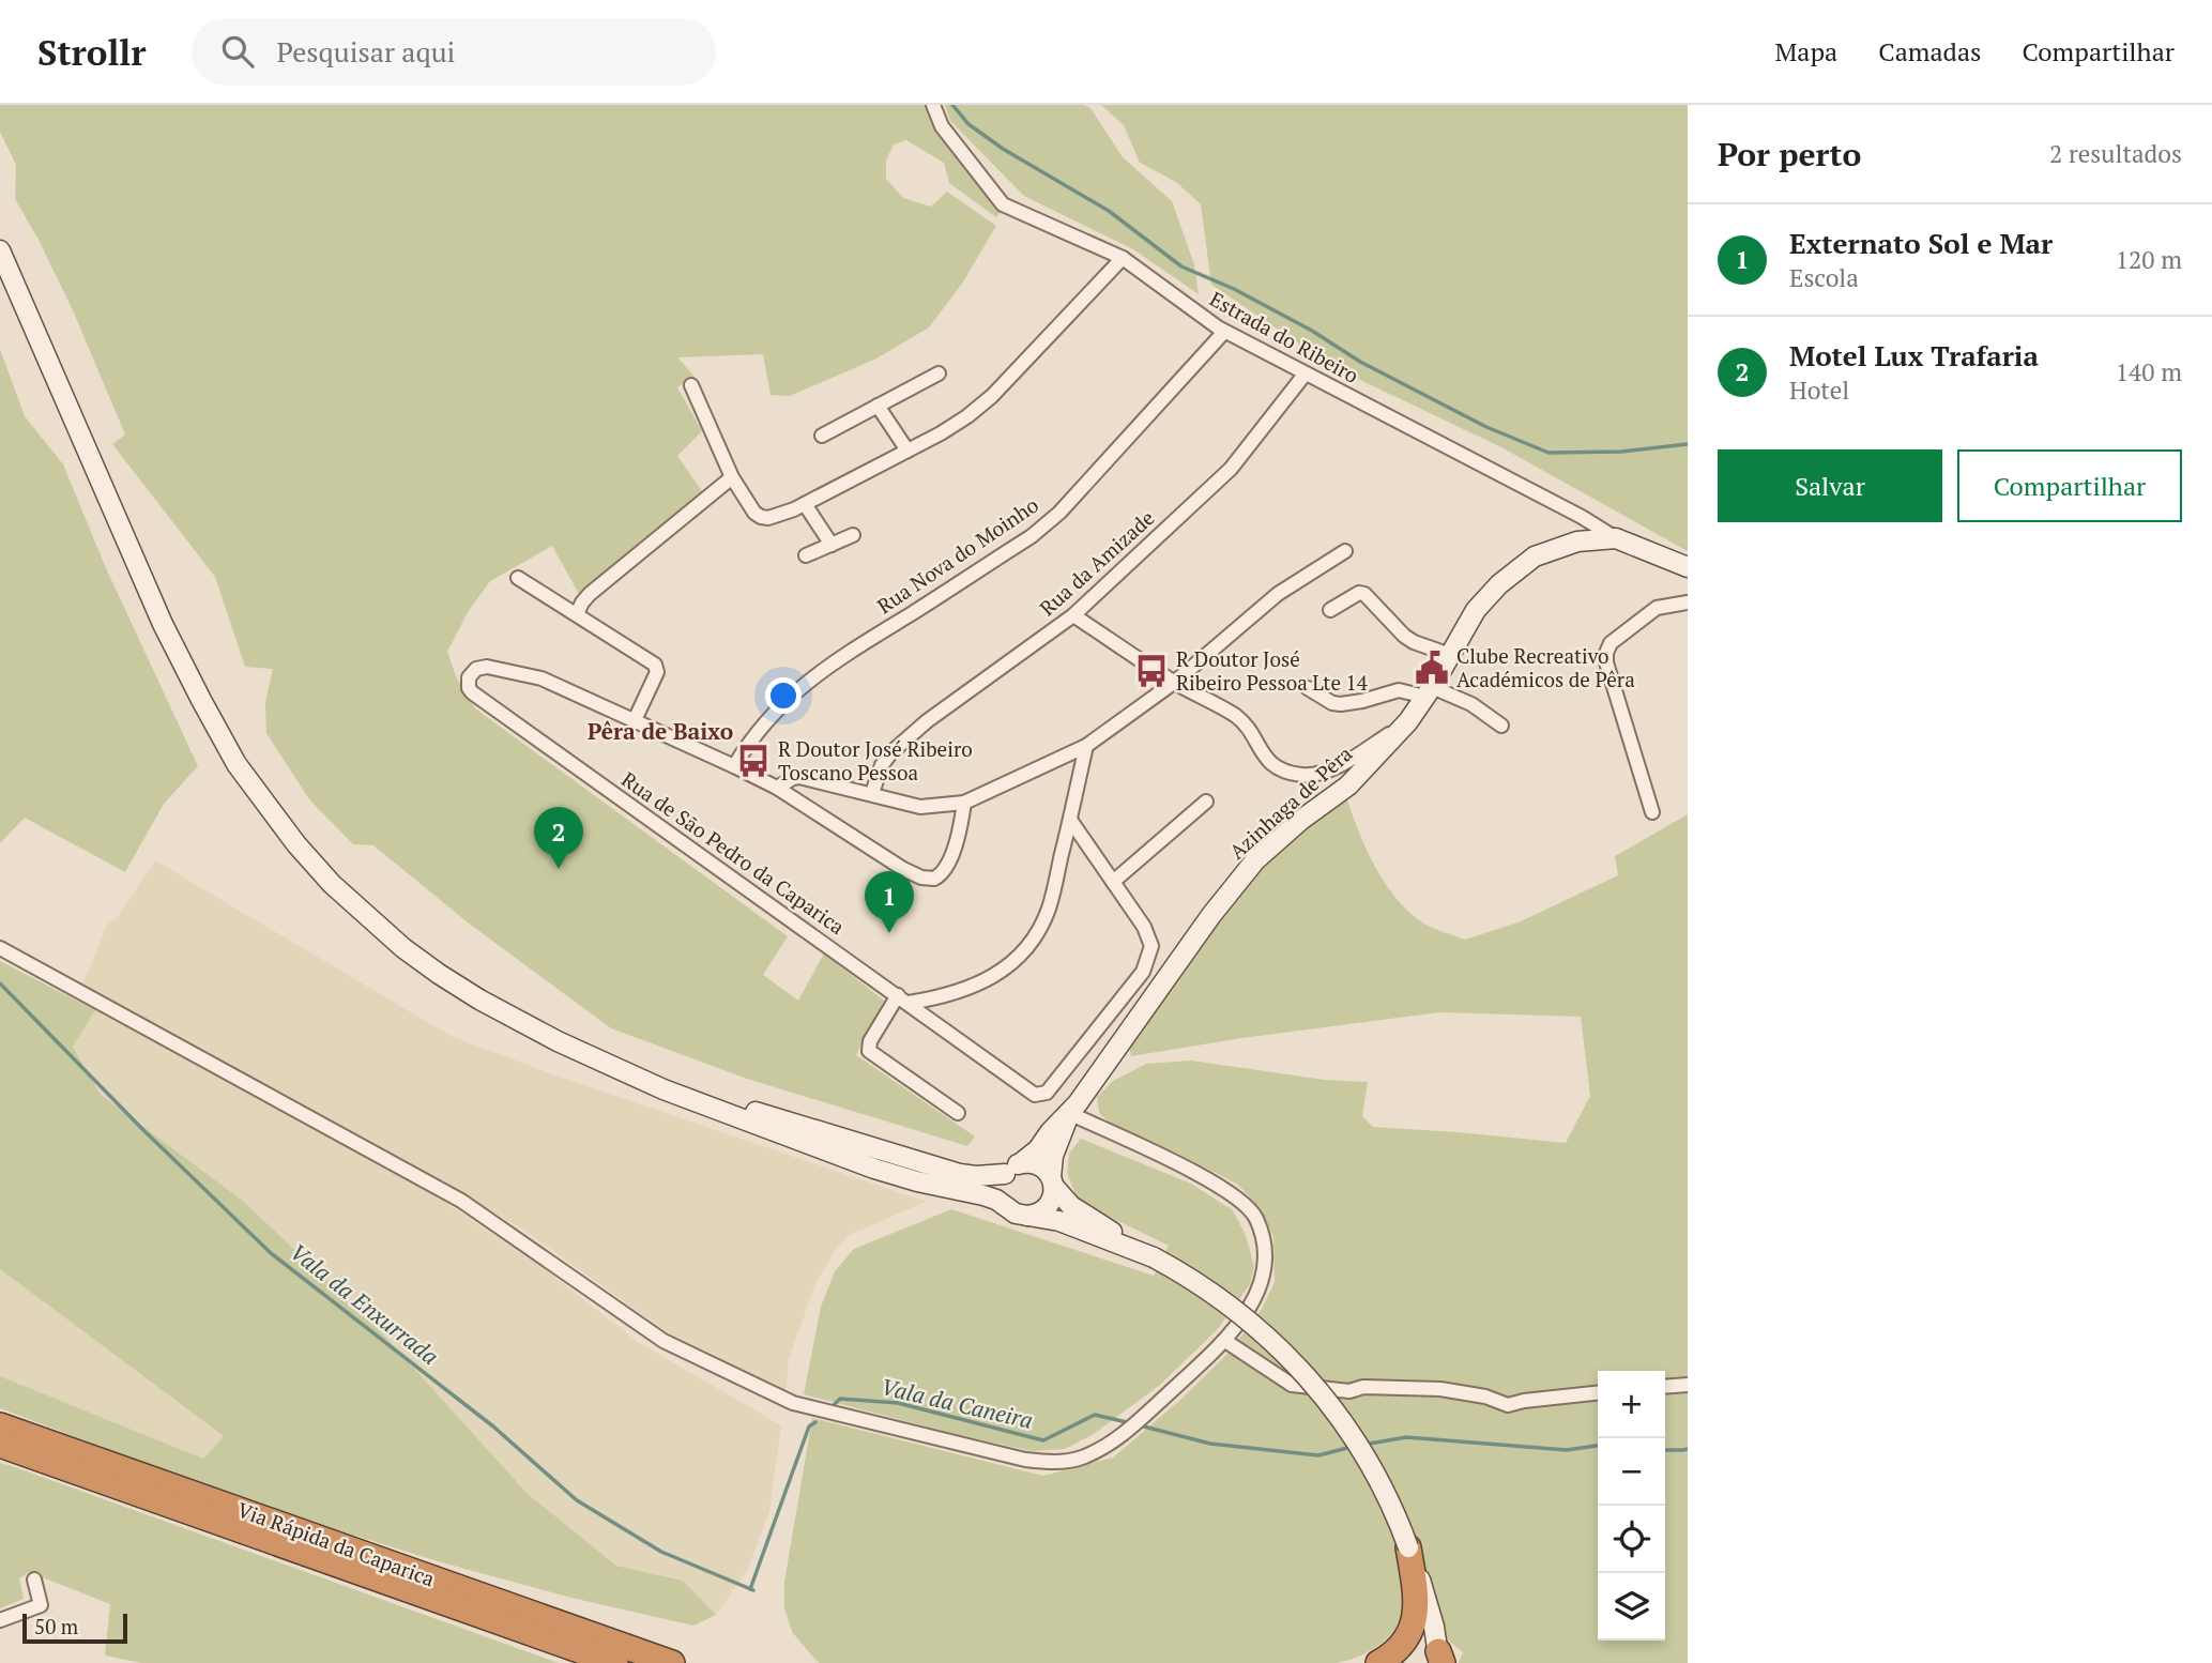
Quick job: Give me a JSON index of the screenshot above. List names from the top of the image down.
{
  "streets": {
    "highway": ["Via Rápida da Caparica"],
    "main road": ["Azinhaga de Pêra"],
    "street": [
      "Estrada do Ribeiro",
      "Rua Nova do Moinho",
      "Rua da Amizade",
      "Rua de São Pedro da Caparica"
    ]
  },
  "crossings": [
    ["Estrada do Ribeiro", "Rua Nova do Moinho"],
    ["Estrada do Ribeiro", "Rua da Amizade"],
    ["Estrada do Ribeiro", "Azinhaga de Pêra"]
  ],
  "districts": ["Pêra de Baixo"],
  "water": ["Vala da Enxurrada", "Vala da Caneira"],
  "places": {
    "public building": ["Clube Recreativo Académicos de Pêra"],
    "bus stop": ["R Doutor José Ribeiro Pessoa Lte 14", "R Doutor José Ribeiro Toscano Pessoa"]
  },
  "scale_bar": "50 m",
  "page": {
    "header": "Strollr",
    "search": "Pesquisar aqui",
    "nav": ["Mapa", "Camadas", "Compartilhar"],
    "heading": ["Por perto", "2 resultados"],
    "list": [
      {
        "mark": "1",
        "name": "Externato Sol e Mar",
        "note": "Escola",
        "value": "120 m"
      },
      {
        "mark": "2",
        "name": "Motel Lux Trafaria",
        "note": "Hotel",
        "value": "140 m"
      }
    ],
    "buttons": ["Salvar", "Compartilhar"],
    "pins": ["2", "1"],
    "map_buttons": ["+", "−"],
    "scale": "50 m"
  }
}
